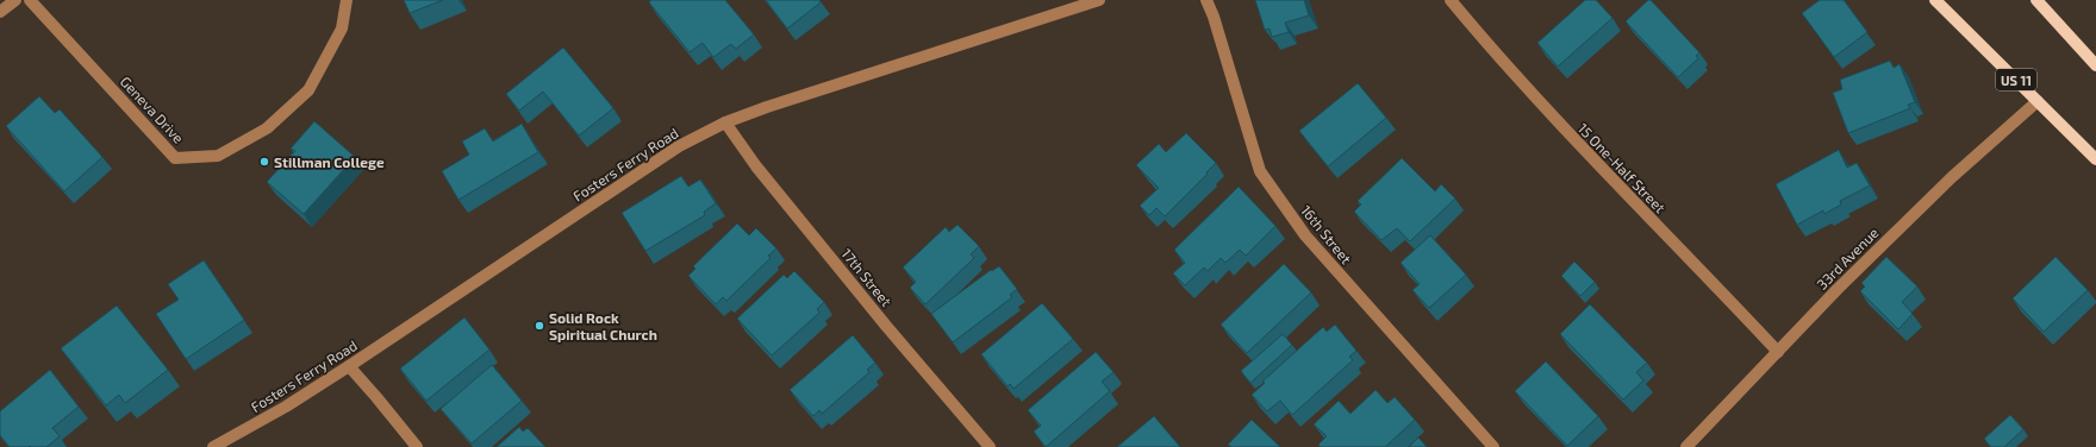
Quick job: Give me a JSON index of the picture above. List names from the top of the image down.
{
  "streets": {
    "main road": ["US 11"],
    "street": [
      "Geneva Drive",
      "Fosters Ferry Road",
      "15 One-Half Street",
      "16th Street",
      "33rd Avenue",
      "17th Street"
    ]
  },
  "crossings": [
    ["US 11", "33rd Avenue"],
    ["Fosters Ferry Road", "17th Street"],
    ["15 One-Half Street", "33rd Avenue"]
  ],
  "places": ["Stillman College", "Solid Rock Spiritual Church"]
}
